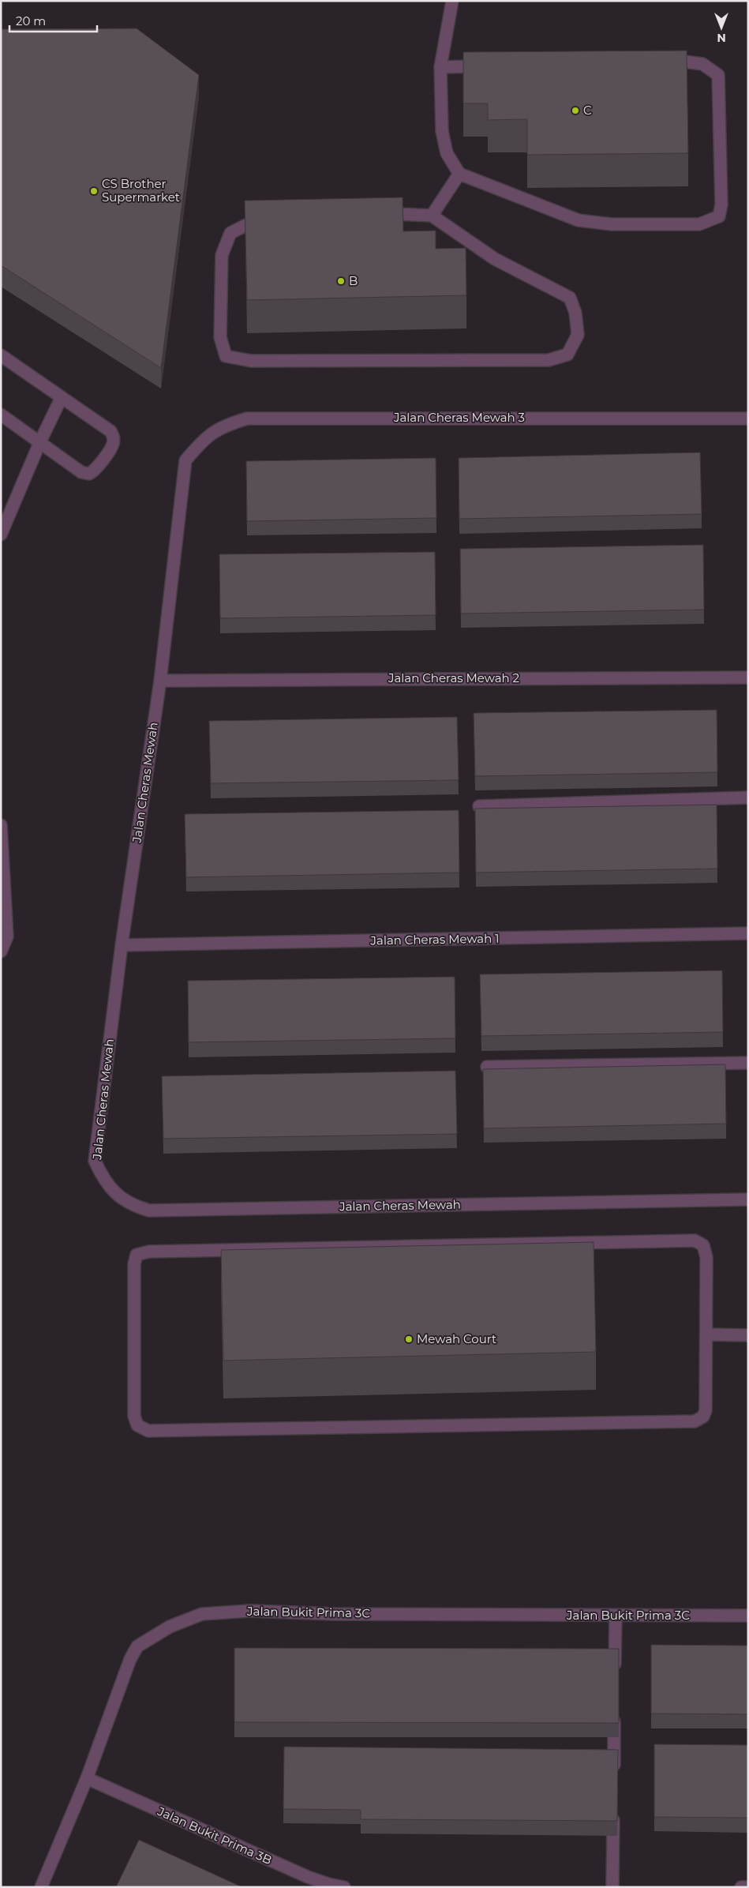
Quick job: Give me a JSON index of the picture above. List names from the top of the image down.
{
  "streets": {
    "street": [
      "Jalan Cheras Mewah 3",
      "Jalan Cheras Mewah 2",
      "Jalan Cheras Mewah",
      "Jalan Cheras Mewah 1",
      "Jalan Bukit Prima 3C",
      "Jalan Bukit Prima 3B"
    ]
  },
  "crossings": [
    ["Jalan Cheras Mewah 3", "Jalan Cheras Mewah"],
    ["Jalan Cheras Mewah 2", "Jalan Cheras Mewah"],
    ["Jalan Cheras Mewah", "Jalan Cheras Mewah 1"],
    ["Jalan Bukit Prima 3C", "Jalan Bukit Prima 3B"]
  ],
  "places": [
    "C",
    "CS Brother Supermarket",
    "B",
    "Mewah Court"
  ],
  "scale_bar": "20 m",
  "north": "bottom"
}
